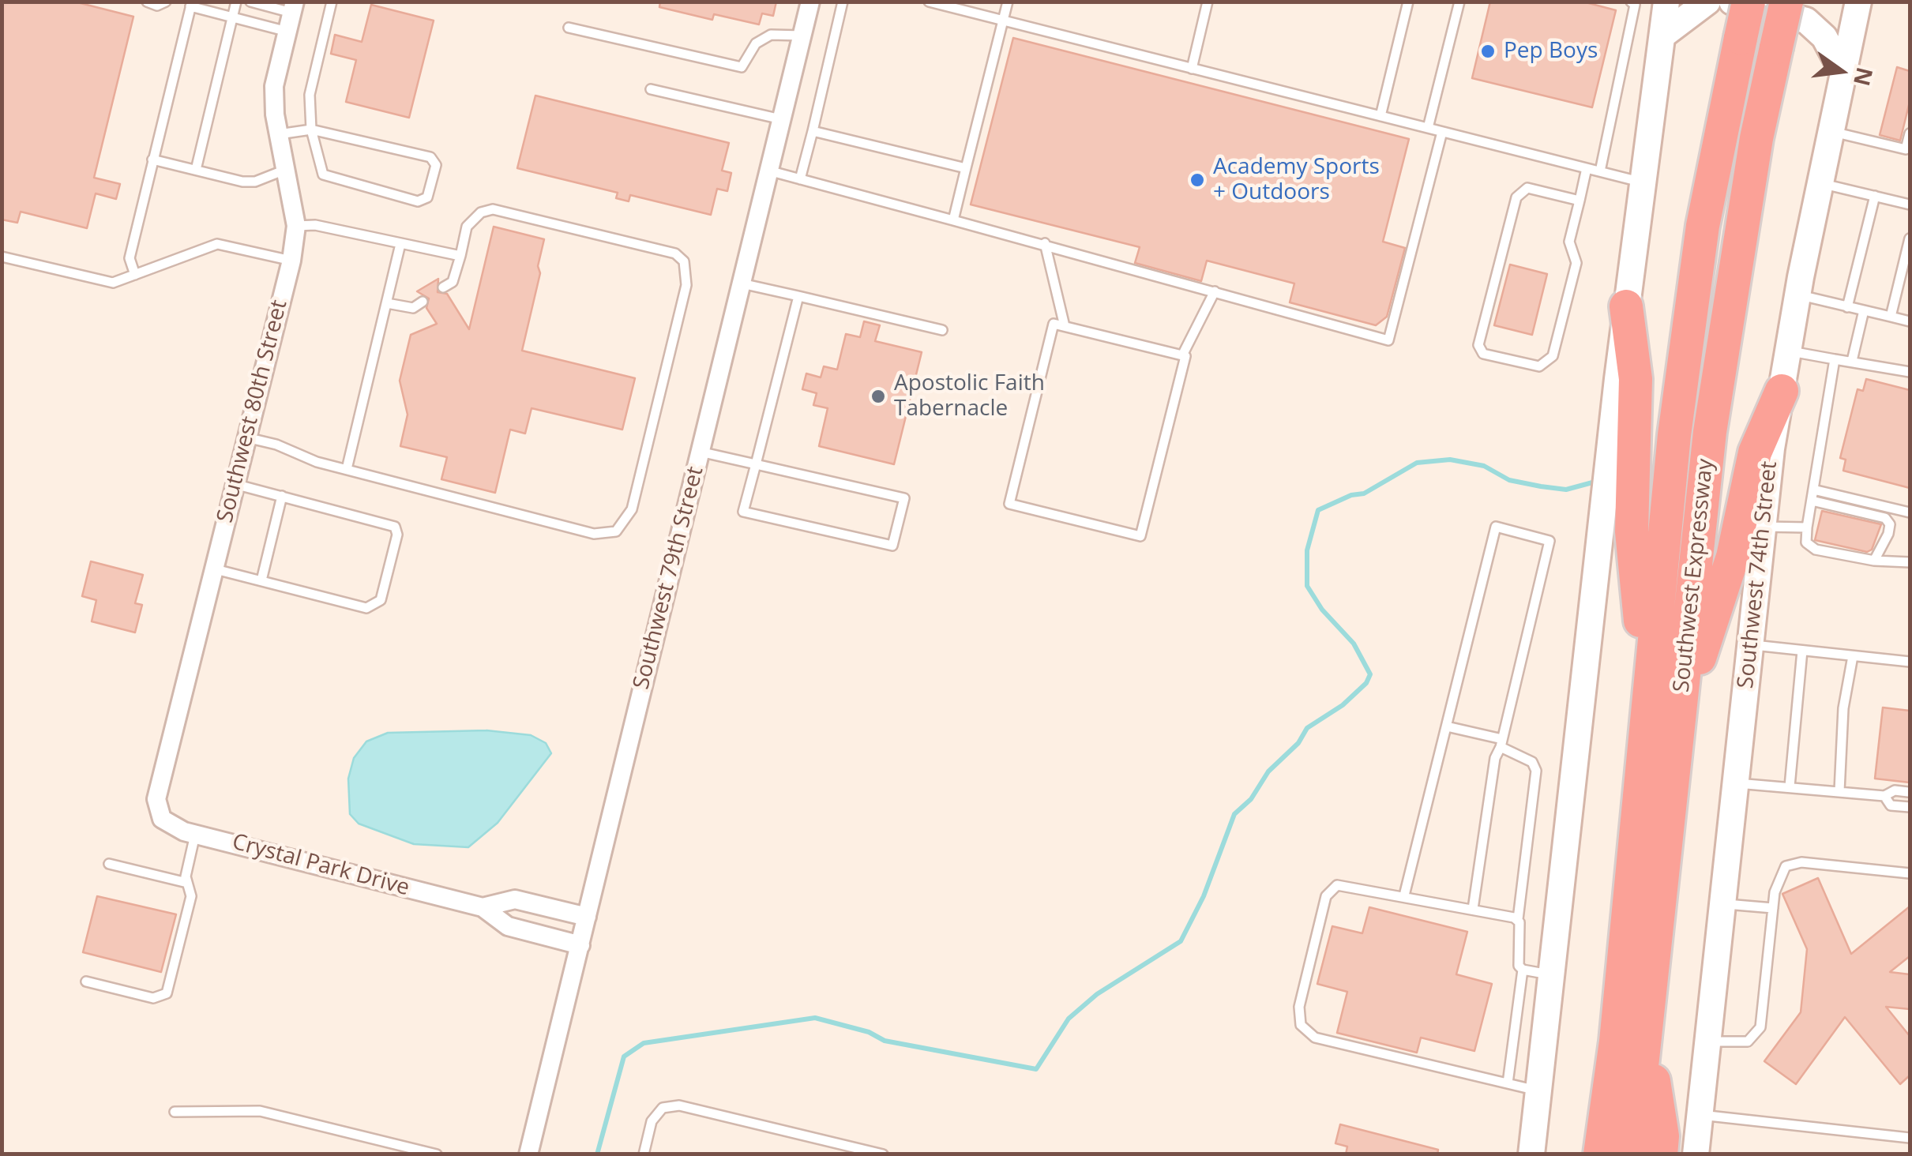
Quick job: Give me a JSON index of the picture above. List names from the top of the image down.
{
  "streets": {
    "highway": ["Southwest Expressway"],
    "main road": ["Southwest 74th Street"],
    "street": ["Southwest 80th Street", "Southwest 79th Street", "Crystal Park Drive"]
  },
  "crossings": [
    ["Southwest 80th Street", "Crystal Park Drive"],
    ["Southwest 79th Street", "Crystal Park Drive"]
  ],
  "places": ["Pep Boys", "Academy Sports + Outdoors", "Apostolic Faith Tabernacle"],
  "north": "right"
}
